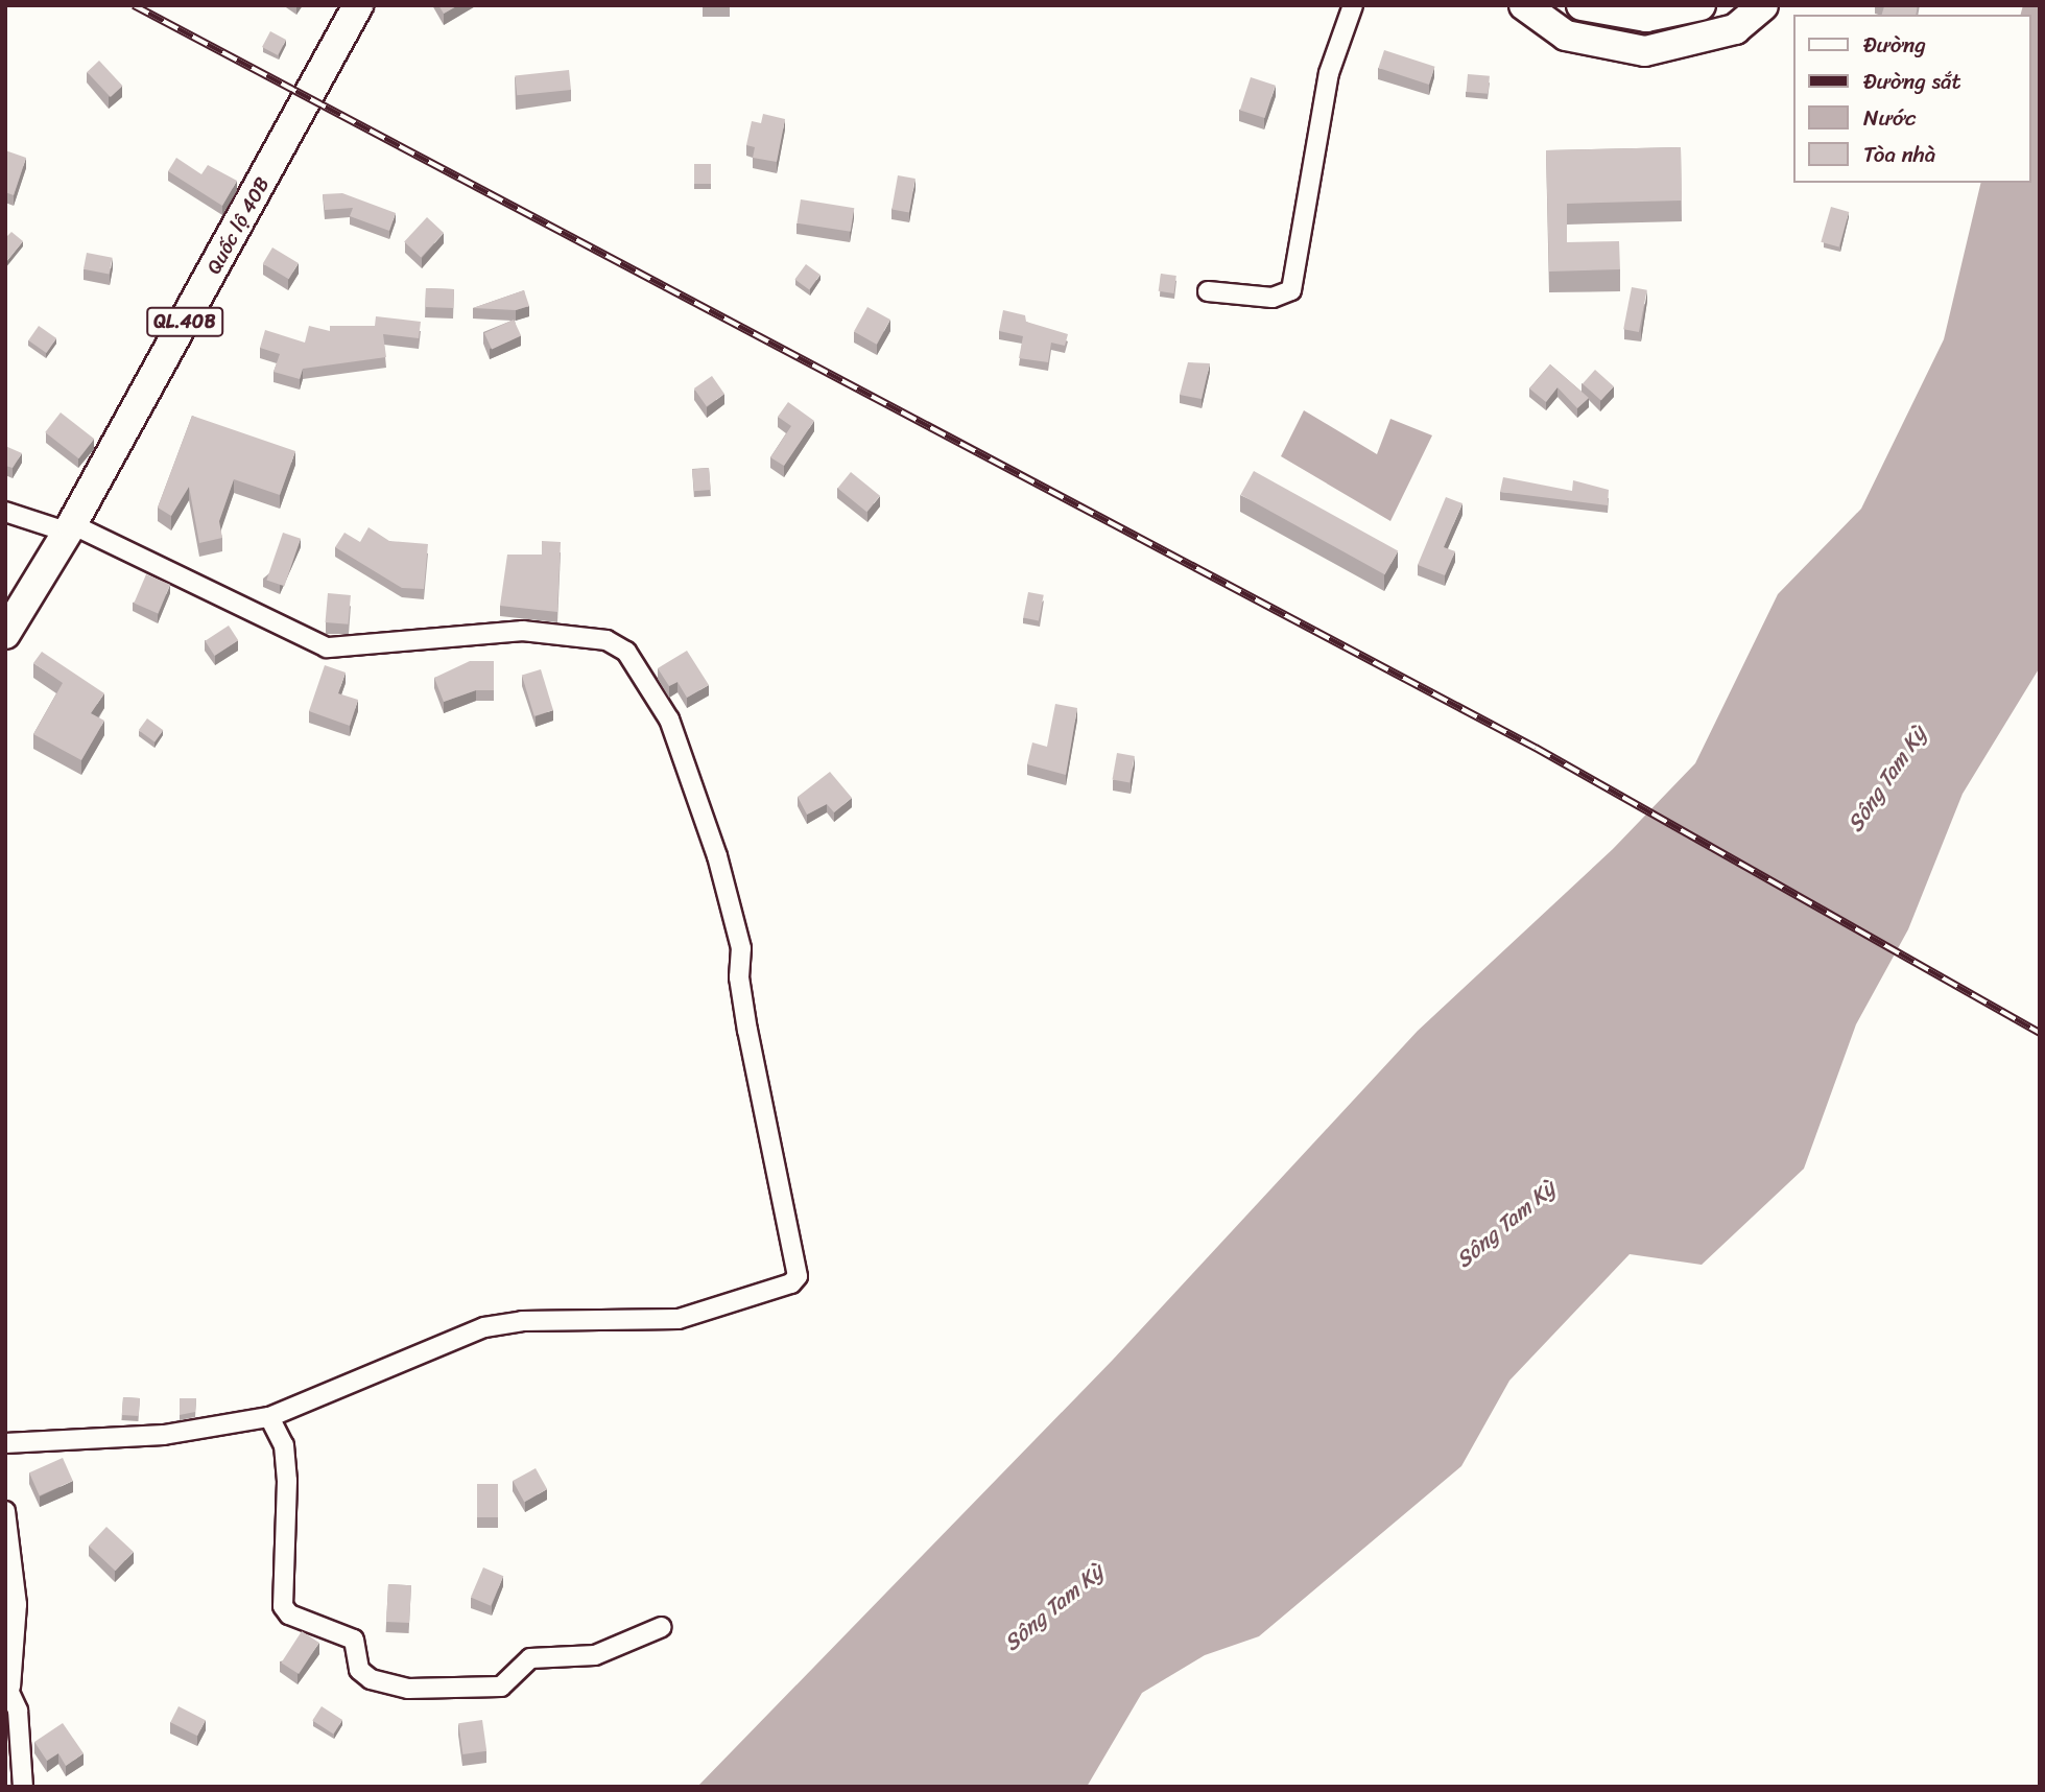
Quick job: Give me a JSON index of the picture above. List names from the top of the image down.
{
  "streets": {
    "highway": ["Quốc lộ 40B", "QL.40B"]
  },
  "water": ["Sông Tam Kỳ"],
  "legend": [
    "Đường",
    "Đường sắt",
    "Nước",
    "Tòa nhà"
  ]
}
